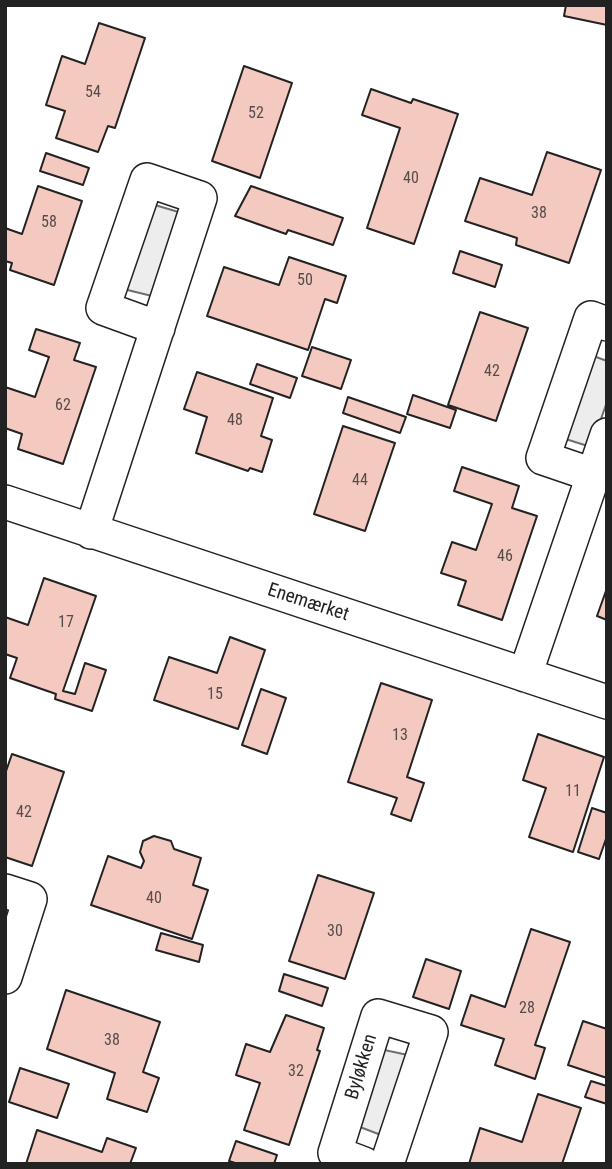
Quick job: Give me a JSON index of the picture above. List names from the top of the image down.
{
  "streets": {
    "street": ["Enemærket", "Byløkken"]
  },
  "house_numbers": [
    "54",
    "52",
    "40",
    "38",
    "58",
    "50",
    "42",
    "62",
    "48",
    "44",
    "46",
    "17",
    "15",
    "13",
    "11",
    "42",
    "40",
    "30",
    "28",
    "38",
    "32"
  ]
}
